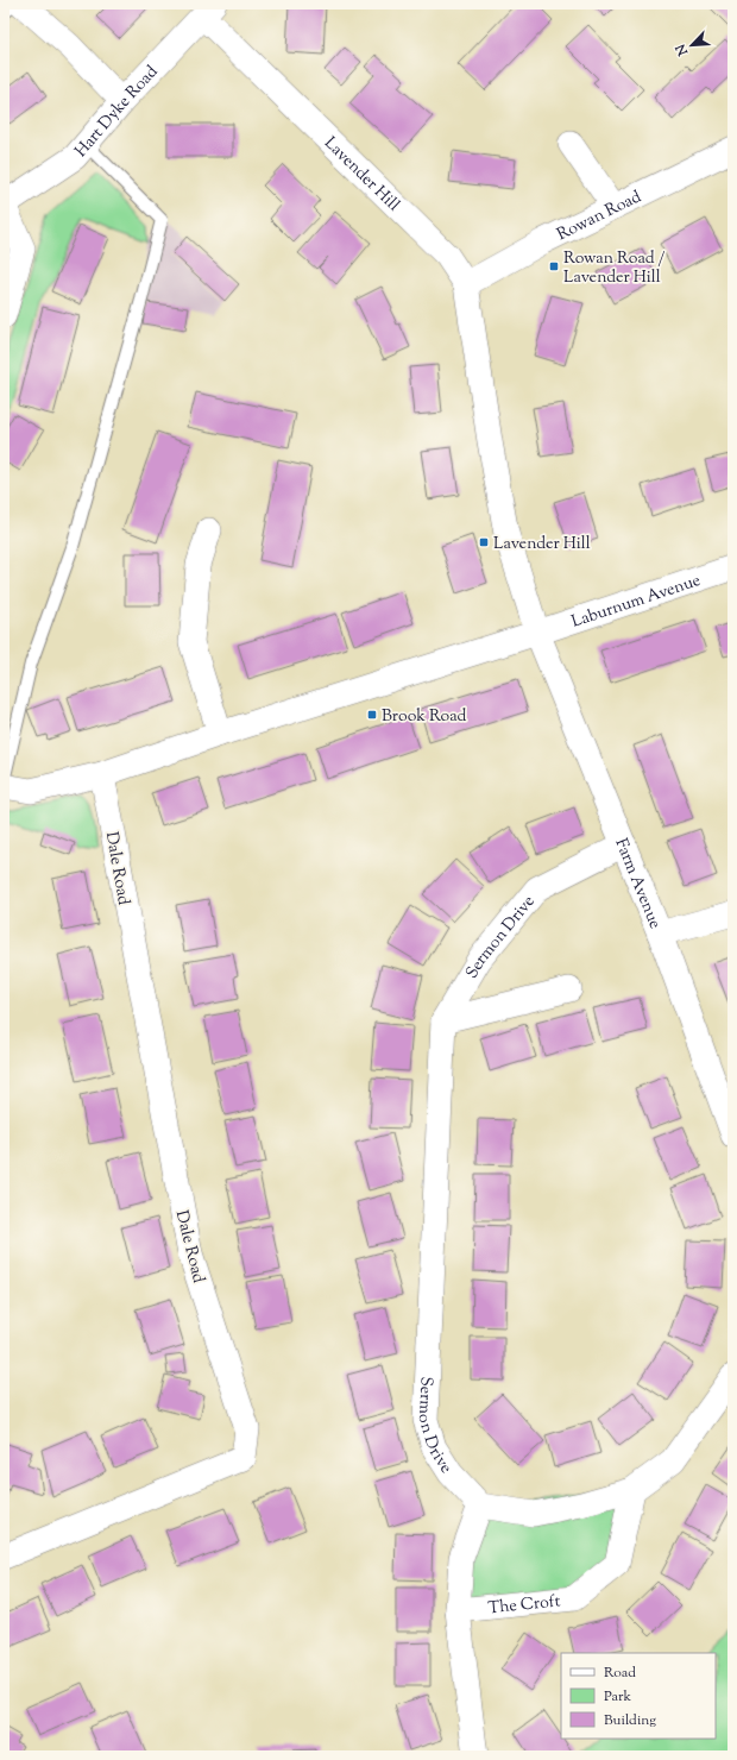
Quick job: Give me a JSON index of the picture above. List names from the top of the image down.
{
  "streets": {
    "street": [
      "Hart Dyke Road",
      "Lavender Hill",
      "Rowan Road",
      "Laburnum Avenue",
      "Dale Road",
      "Farm Avenue",
      "Sermon Drive",
      "The Croft"
    ]
  },
  "crossings": [
    ["Hart Dyke Road", "Lavender Hill"],
    ["Lavender Hill", "Rowan Road"],
    ["Lavender Hill", "Laburnum Avenue"],
    ["Lavender Hill", "Farm Avenue"],
    ["Laburnum Avenue", "Farm Avenue"],
    ["Farm Avenue", "Sermon Drive"]
  ],
  "places": {
    "transit": ["Rowan Road / Lavender Hill", "Lavender Hill", "Brook Road"]
  },
  "legend": ["Road", "Park", "Building"],
  "north": "bottom left"
}
